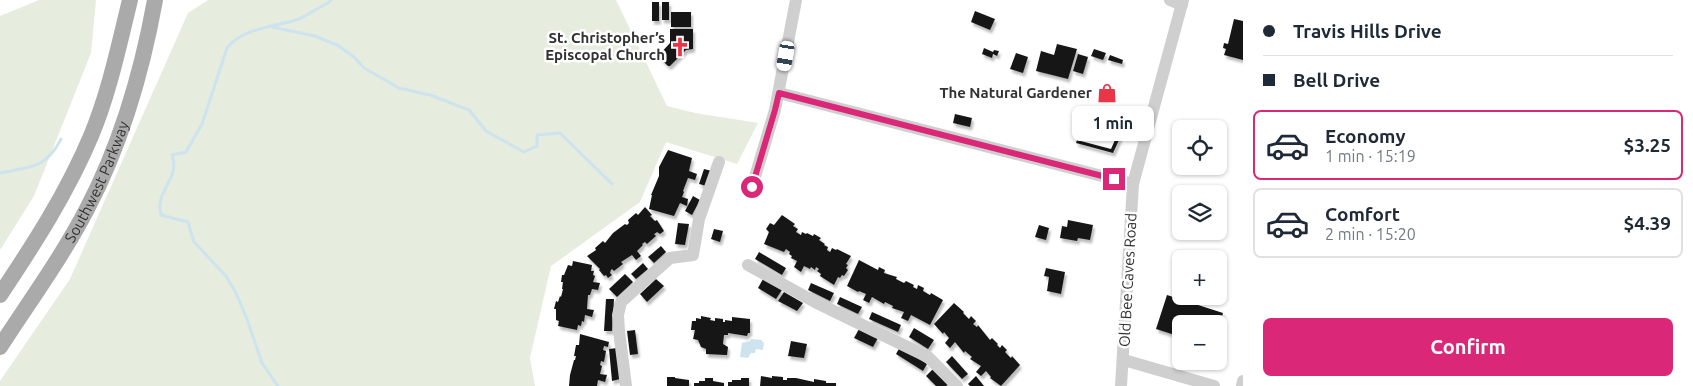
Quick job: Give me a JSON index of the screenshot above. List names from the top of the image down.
{
  "streets": {
    "main road": ["Southwest Parkway"],
    "street": ["Old Bee Caves Road"]
  },
  "places": {
    "church": ["St. Christopher’s Episcopal Church"],
    "shop": ["The Natural Gardener"]
  },
  "page": {
    "banner": ["Travis Hills Drive", "Bell Drive"],
    "bubble": "1 min",
    "list": [
      {
        "name": "Economy",
        "note": "1 min · 15:19",
        "value": "$3.25"
      },
      {
        "name": "Comfort",
        "note": "2 min · 15:20",
        "value": "$4.39"
      }
    ],
    "map_buttons": ["+", "−"],
    "buttons": "Confirm"
  }
}
